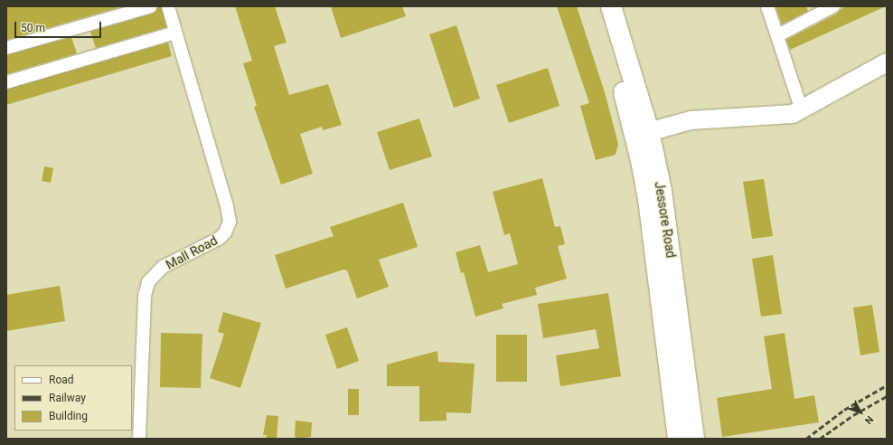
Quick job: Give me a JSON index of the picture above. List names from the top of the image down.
{
  "streets": {
    "main road": ["Jessore Road"],
    "street": ["Mall Road"]
  },
  "legend": ["Road", "Railway", "Building"],
  "scale_bar": "50 m",
  "north": "bottom right"
}
